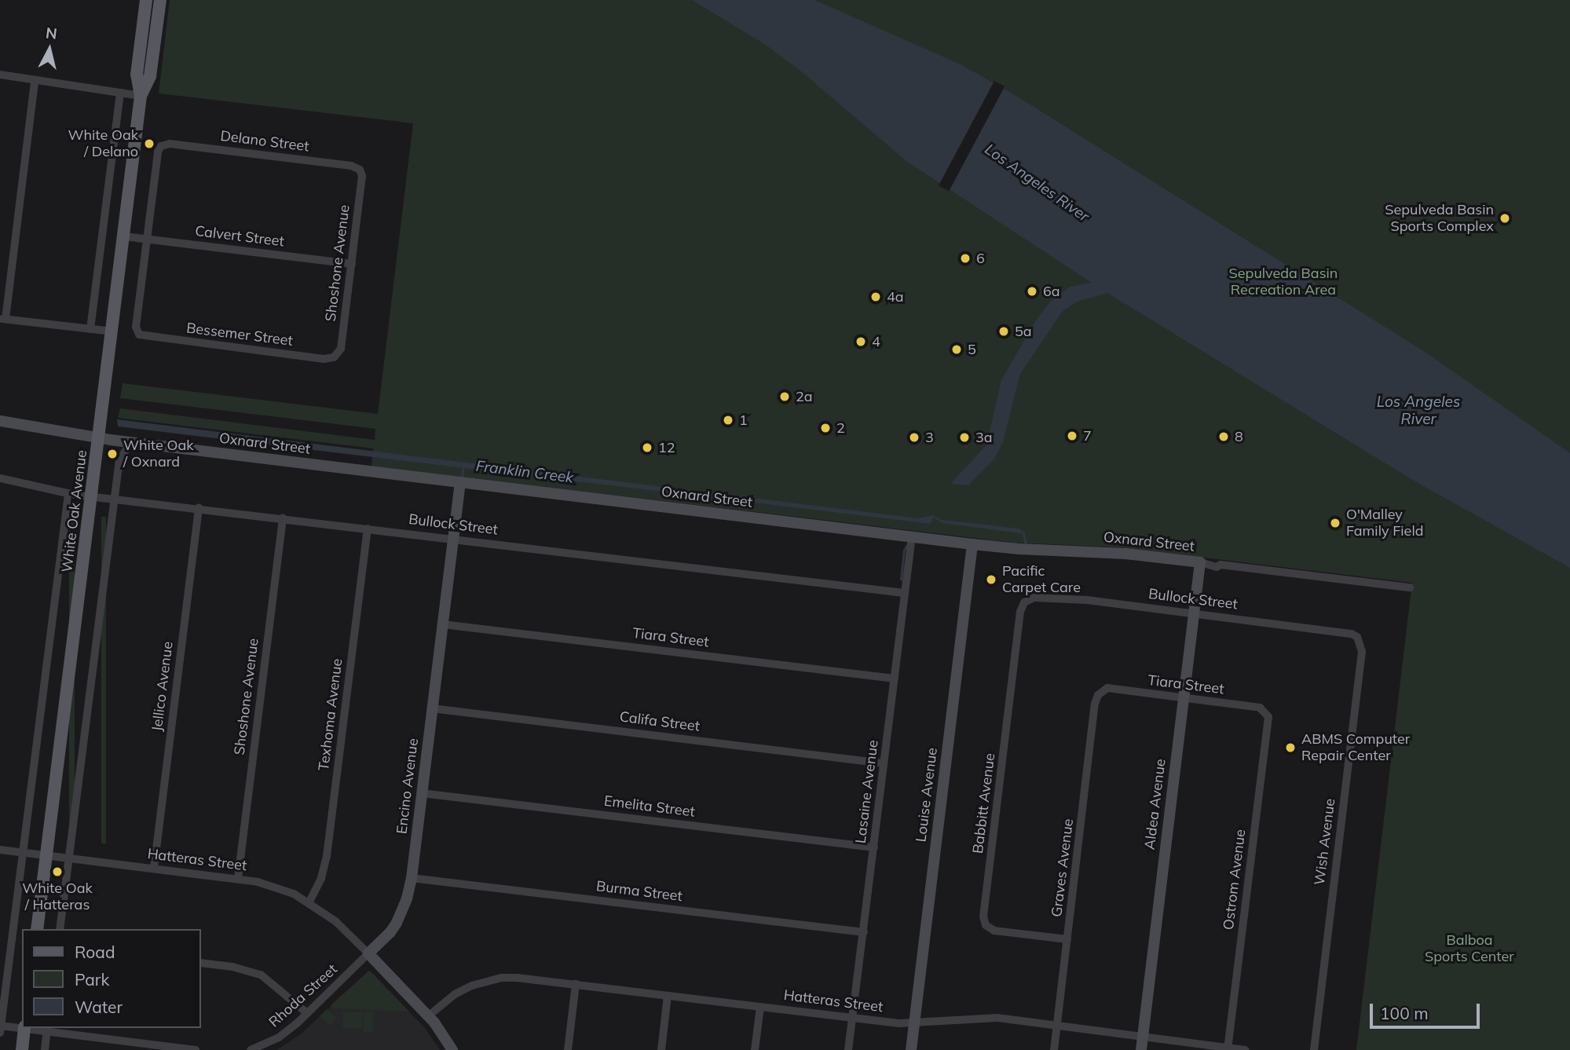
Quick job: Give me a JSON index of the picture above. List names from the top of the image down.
{
  "streets": {
    "main road": [
      "Oxnard Street",
      "White Oak Avenue",
      "Encino Avenue",
      "Louise Avenue",
      "Aldea Avenue"
    ],
    "street": [
      "Delano Street",
      "Calvert Street",
      "Shoshone Avenue",
      "Bessemer Street",
      "Bullock Street",
      "Tiara Street",
      "Jellico Avenue",
      "Texhoma Avenue",
      "Califa Street",
      "Lasaine Avenue",
      "Babbitt Avenue",
      "Emelita Street",
      "Wish Avenue",
      "Hatteras Street",
      "Graves Avenue",
      "Ostrom Avenue",
      "Burma Street",
      "Rhoda Street"
    ]
  },
  "crossings": [
    ["Delano Street", "Calvert Street"],
    ["Delano Street", "Shoshone Avenue"],
    ["Delano Street", "Bessemer Street"],
    ["Calvert Street", "Shoshone Avenue"],
    ["Calvert Street", "Bessemer Street"],
    ["Calvert Street", "White Oak Avenue"],
    ["Shoshone Avenue", "Bessemer Street"],
    ["Shoshone Avenue", "Bullock Street"],
    ["Shoshone Avenue", "Hatteras Street"],
    ["Oxnard Street", "White Oak Avenue"],
    ["Oxnard Street", "Encino Avenue"],
    ["Oxnard Street", "Lasaine Avenue"],
    ["Oxnard Street", "Louise Avenue"],
    ["Oxnard Street", "Aldea Avenue"],
    ["White Oak Avenue", "Bullock Street"],
    ["White Oak Avenue", "Hatteras Street"],
    ["Bullock Street", "Jellico Avenue"],
    ["Bullock Street", "Texhoma Avenue"],
    ["Bullock Street", "Encino Avenue"],
    ["Bullock Street", "Lasaine Avenue"],
    ["Bullock Street", "Babbitt Avenue"],
    ["Bullock Street", "Aldea Avenue"],
    ["Bullock Street", "Wish Avenue"],
    ["Tiara Street", "Encino Avenue"],
    ["Tiara Street", "Lasaine Avenue"],
    ["Tiara Street", "Aldea Avenue"],
    ["Tiara Street", "Graves Avenue"],
    ["Tiara Street", "Ostrom Avenue"],
    ["Jellico Avenue", "Hatteras Street"],
    ["Texhoma Avenue", "Hatteras Street"],
    ["Califa Street", "Encino Avenue"],
    ["Califa Street", "Lasaine Avenue"],
    ["Encino Avenue", "Emelita Street"],
    ["Encino Avenue", "Hatteras Street"],
    ["Encino Avenue", "Burma Street"],
    ["Encino Avenue", "Rhoda Street"],
    ["Lasaine Avenue", "Emelita Street"],
    ["Lasaine Avenue", "Hatteras Street"],
    ["Lasaine Avenue", "Burma Street"],
    ["Louise Avenue", "Hatteras Street"],
    ["Babbitt Avenue", "Graves Avenue"],
    ["Aldea Avenue", "Hatteras Street"],
    ["Hatteras Street", "Graves Avenue"],
    ["Hatteras Street", "Ostrom Avenue"],
    ["Hatteras Street", "Rhoda Street"]
  ],
  "water": ["Los Angeles River", "Franklin Creek"],
  "parks": ["Sepulveda Basin Recreation Area", "Balboa Sports Center"],
  "places": [
    "White Oak / Delano",
    "Sepulveda Basin Sports Complex",
    "6",
    "6a",
    "4a",
    "5a",
    "4",
    "5",
    "2a",
    "1",
    "2",
    "7",
    "8",
    "3",
    "3a",
    "12",
    "White Oak / Oxnard",
    "O'Malley Family Field",
    "Pacific Carpet Care",
    "ABMS Computer Repair Center",
    "White Oak / Hatteras"
  ],
  "legend": ["Road", "Park", "Water"],
  "scale_bar": "100 m",
  "north": "top"
}
